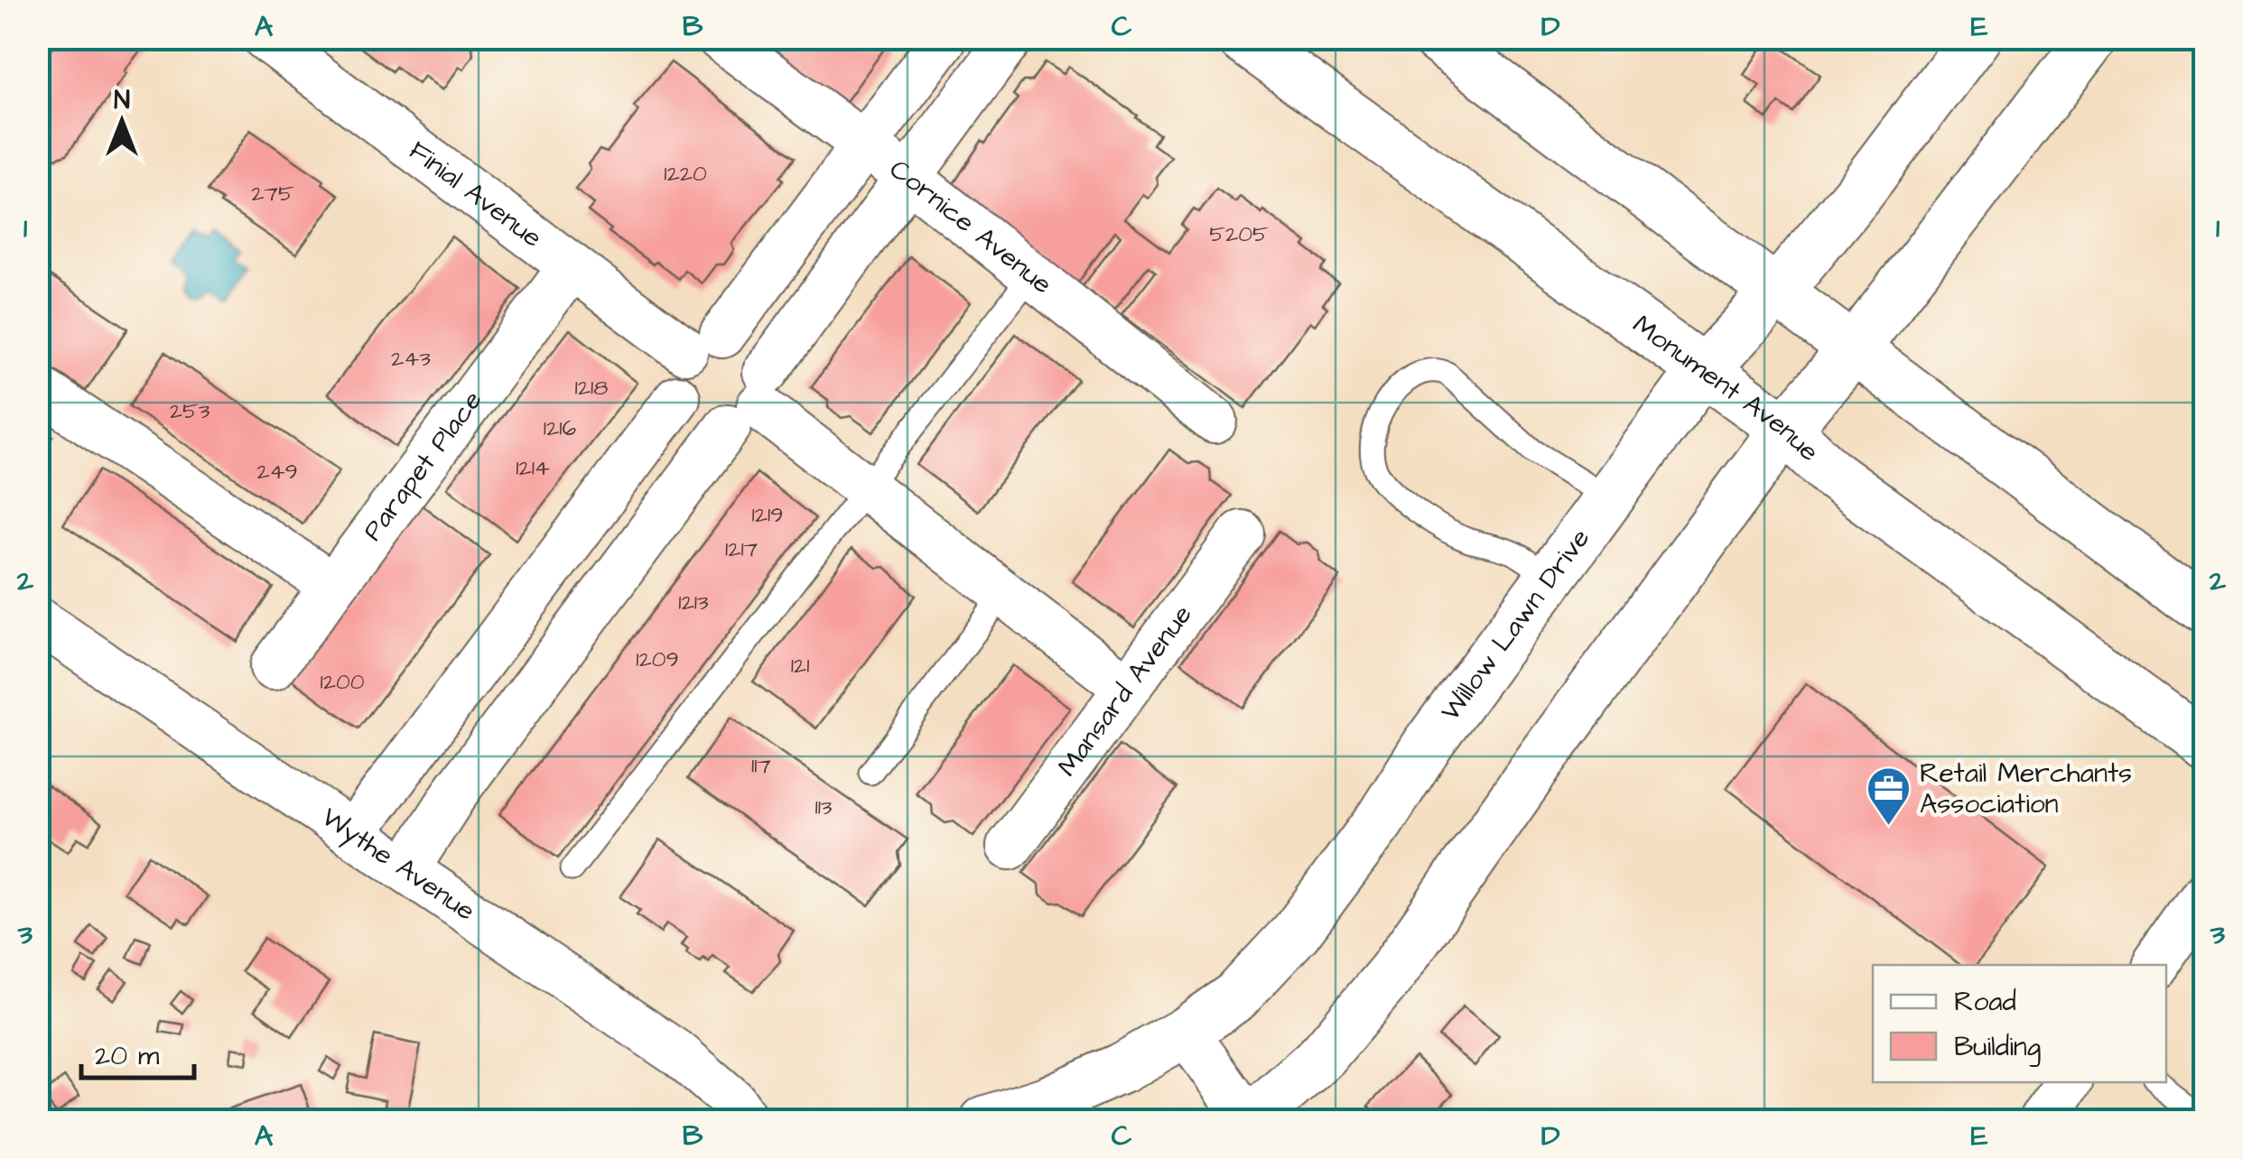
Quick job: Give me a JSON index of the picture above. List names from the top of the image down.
{
  "streets": {
    "main road": ["Monument Avenue", "Willow Lawn Drive"],
    "street": [
      "Finial Avenue",
      "Cornice Avenue",
      "Parapet Place",
      "Mansard Avenue",
      "Wythe Avenue"
    ]
  },
  "crossings": [
    ["Finial Avenue", "Parapet Place"],
    ["Monument Avenue", "Willow Lawn Drive"]
  ],
  "places": {
    "office": ["Retail Merchants Association"]
  },
  "house_numbers": [
    "1220",
    "275",
    "5205",
    "243",
    "1218",
    "253",
    "1216",
    "1214",
    "249",
    "1219",
    "1217",
    "1213",
    "1209",
    "121",
    "1200",
    "117",
    "113"
  ],
  "legend": ["Road", "Building"],
  "scale_bar": "20 m",
  "north": "top",
  "grid": {
    "columns": [
      "A",
      "B",
      "C",
      "D",
      "E"
    ],
    "rows": ["1", "2", "3"]
  }
}
